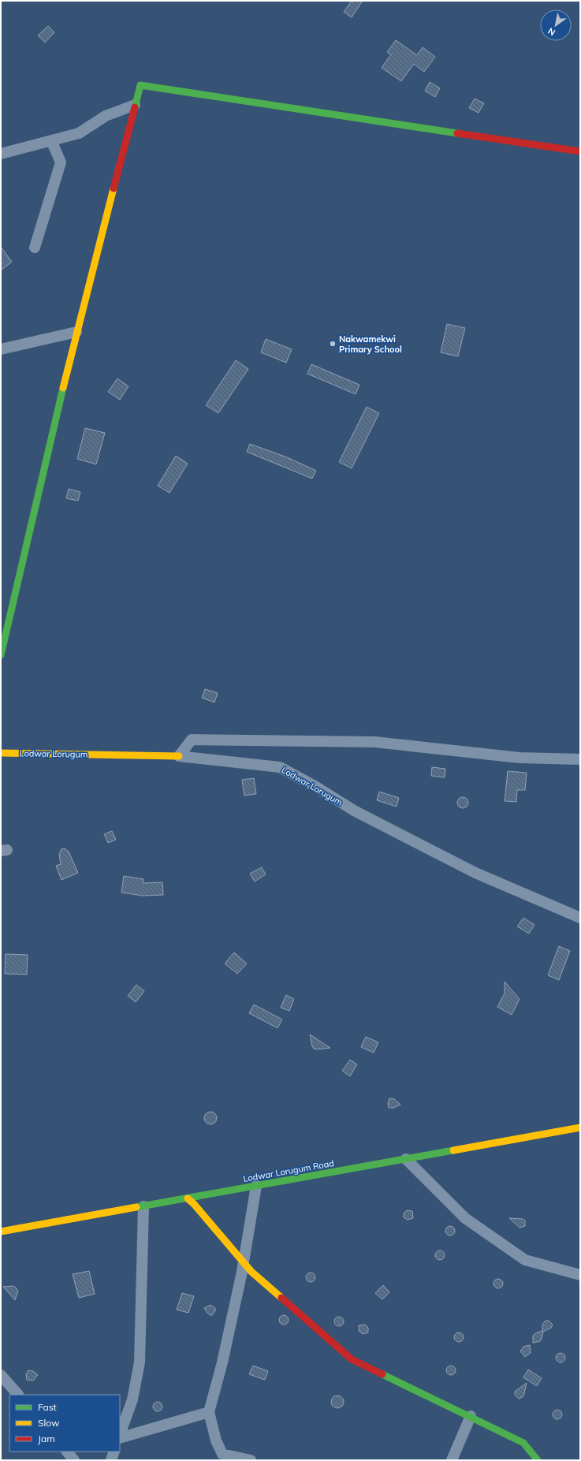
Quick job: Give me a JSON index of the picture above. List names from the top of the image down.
{
  "streets": {
    "street": ["Lodwar Lorugum", "Lodwar Lorugum Road"]
  },
  "places": ["Nakwamekwi Primary School"],
  "legend": ["Fast", "Slow", "Jam"],
  "north": "bottom left"
}
